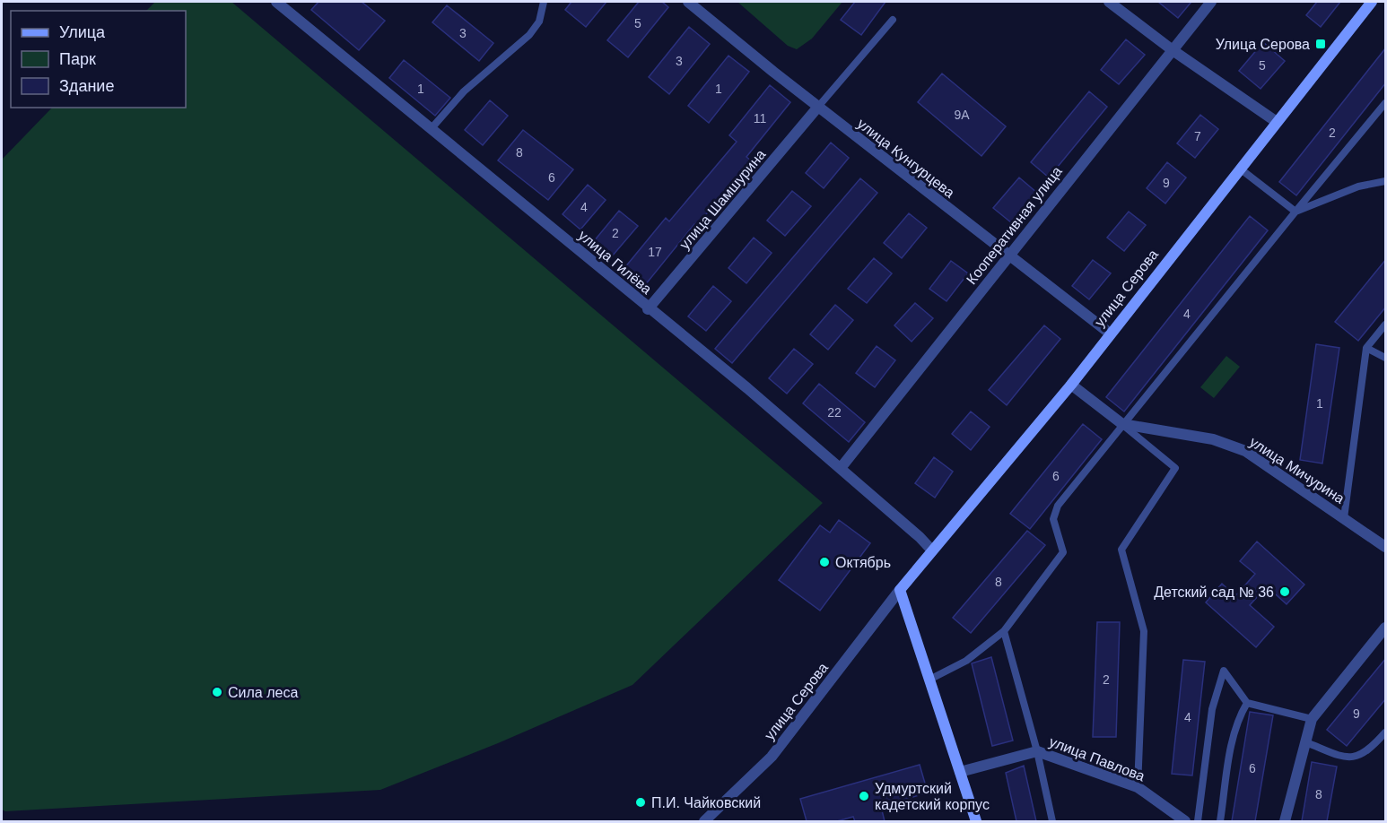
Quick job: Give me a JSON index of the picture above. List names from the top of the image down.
{
  "streets": {
    "main road": ["улица Серова"],
    "street": [
      "улица Кунгурцева",
      "улица Шамшурина",
      "Кооперативная улица",
      "улица Гилёва",
      "улица Мичурина",
      "улица Павлова"
    ]
  },
  "crossings": [
    ["улица Кунгурцева", "улица Шамшурина"],
    ["улица Кунгурцева", "Кооперативная улица"],
    ["улица Кунгурцева", "улица Серова"],
    ["улица Шамшурина", "улица Гилёва"],
    ["Кооперативная улица", "улица Гилёва"],
    ["улица Гилёва", "улица Серова"],
    ["улица Серова", "улица Мичурина"]
  ],
  "places": {
    "transit": ["Улица Серова"],
    "other": [
      "Октябрь",
      "Детский сад № 36",
      "Сила леса",
      "Удмуртский кадетский корпус",
      "П.И. Чайковский"
    ]
  },
  "house_numbers": [
    "5",
    "3",
    "3",
    "5",
    "1",
    "1",
    "9А",
    "11",
    "2",
    "7",
    "8",
    "6",
    "9",
    "4",
    "2",
    "17",
    "4",
    "1",
    "22",
    "6",
    "8",
    "2",
    "9",
    "4",
    "6",
    "8"
  ],
  "legend": ["Улица", "Парк", "Здание"]
}
